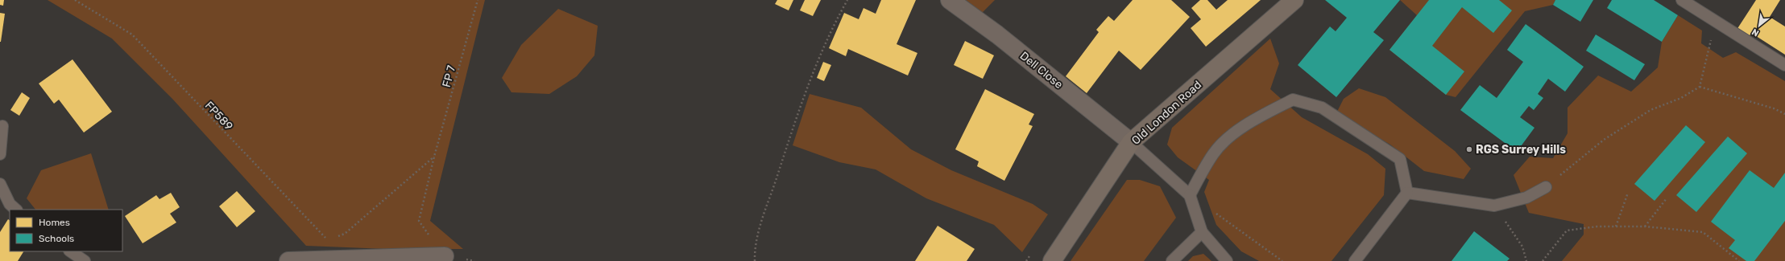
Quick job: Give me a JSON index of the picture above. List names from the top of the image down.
{
  "streets": {
    "main road": ["Old London Road"],
    "street": ["Dell Close"],
    "path": ["FP 7", "FP589"]
  },
  "crossings": [
    ["Dell Close", "Old London Road"]
  ],
  "places": ["RGS Surrey Hills"],
  "legend": ["Homes", "Schools"],
  "north": "bottom left"
}
